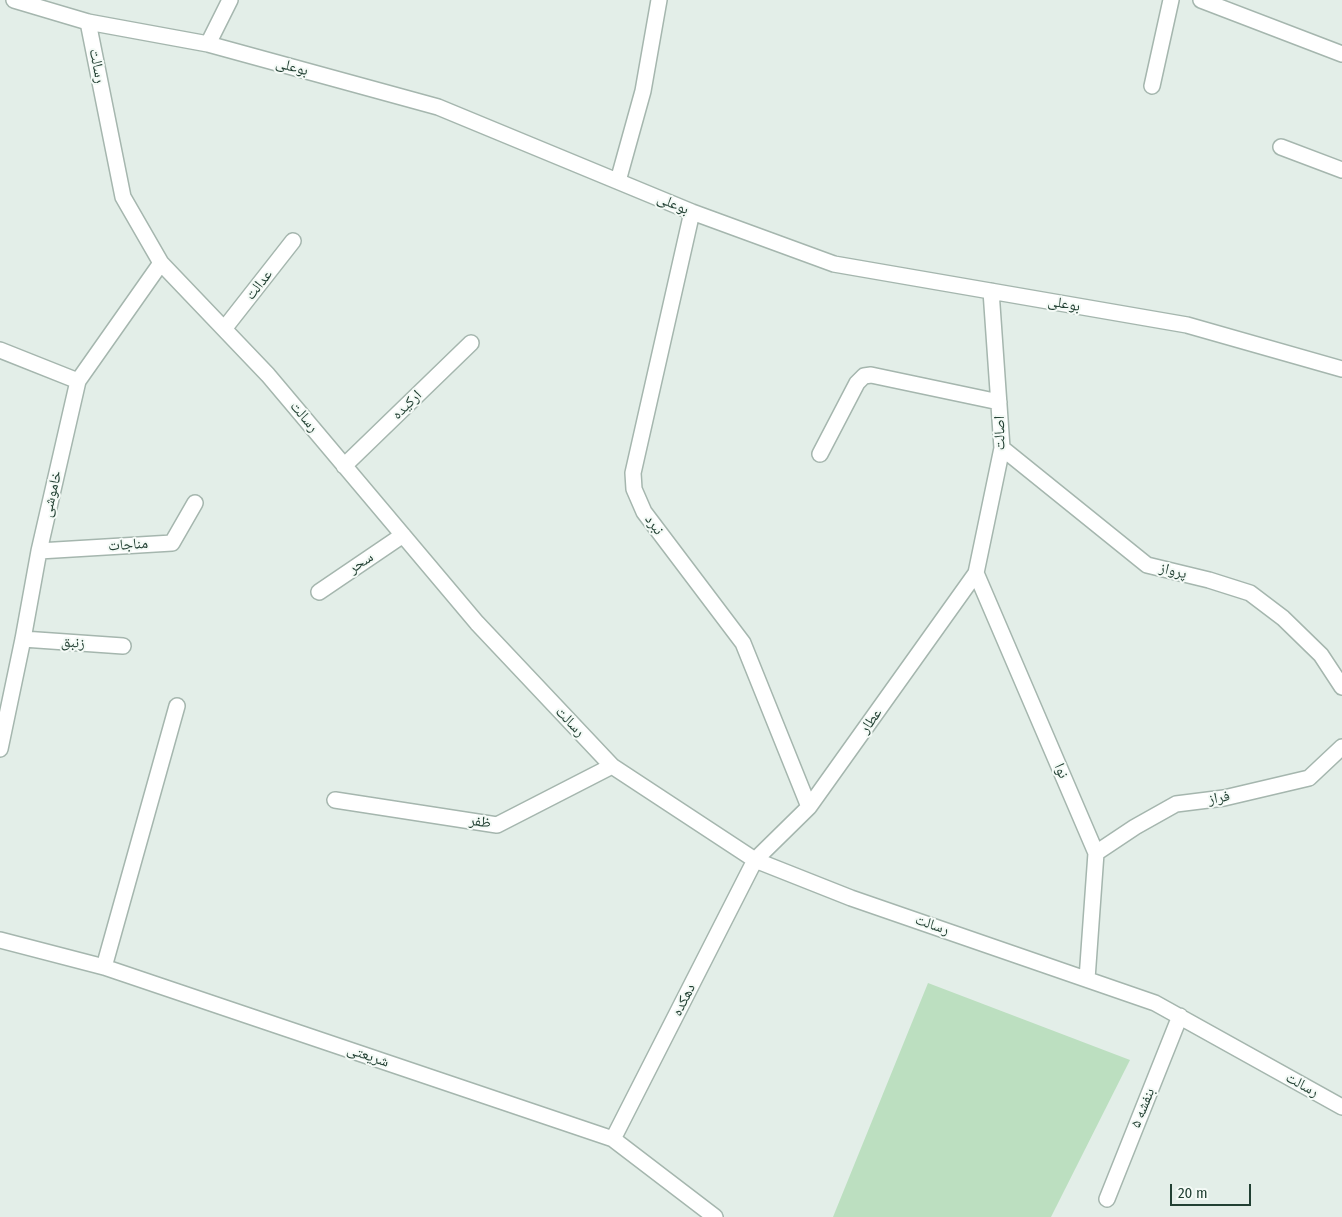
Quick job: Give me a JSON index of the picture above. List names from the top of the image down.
{
  "streets": {
    "street": [
      "رسالت",
      "بوعلی",
      "عدالت",
      "ارکیده",
      "اصالت",
      "خاموشی",
      "نبرد",
      "مناجات",
      "سحر",
      "پرواز",
      "زنبق",
      "عطار",
      "نوا",
      "فراز",
      "ظفر",
      "دهکده",
      "شریعتی",
      "بنفشه ۵"
    ]
  },
  "crossings": [
    ["رسالت", "بوعلی"],
    ["رسالت", "عدالت"],
    ["رسالت", "ارکیده"],
    ["رسالت", "خاموشی"],
    ["رسالت", "سحر"],
    ["رسالت", "عطار"],
    ["رسالت", "نوا"],
    ["رسالت", "ظفر"],
    ["رسالت", "دهکده"],
    ["رسالت", "بنفشه ۵"],
    ["بوعلی", "اصالت"],
    ["بوعلی", "نبرد"],
    ["اصالت", "پرواز"],
    ["اصالت", "عطار"],
    ["اصالت", "نوا"],
    ["خاموشی", "مناجات"],
    ["خاموشی", "زنبق"],
    ["نبرد", "عطار"],
    ["عطار", "نوا"],
    ["عطار", "دهکده"],
    ["نوا", "فراز"],
    ["دهکده", "شریعتی"]
  ],
  "scale_bar": "20 m"
}
